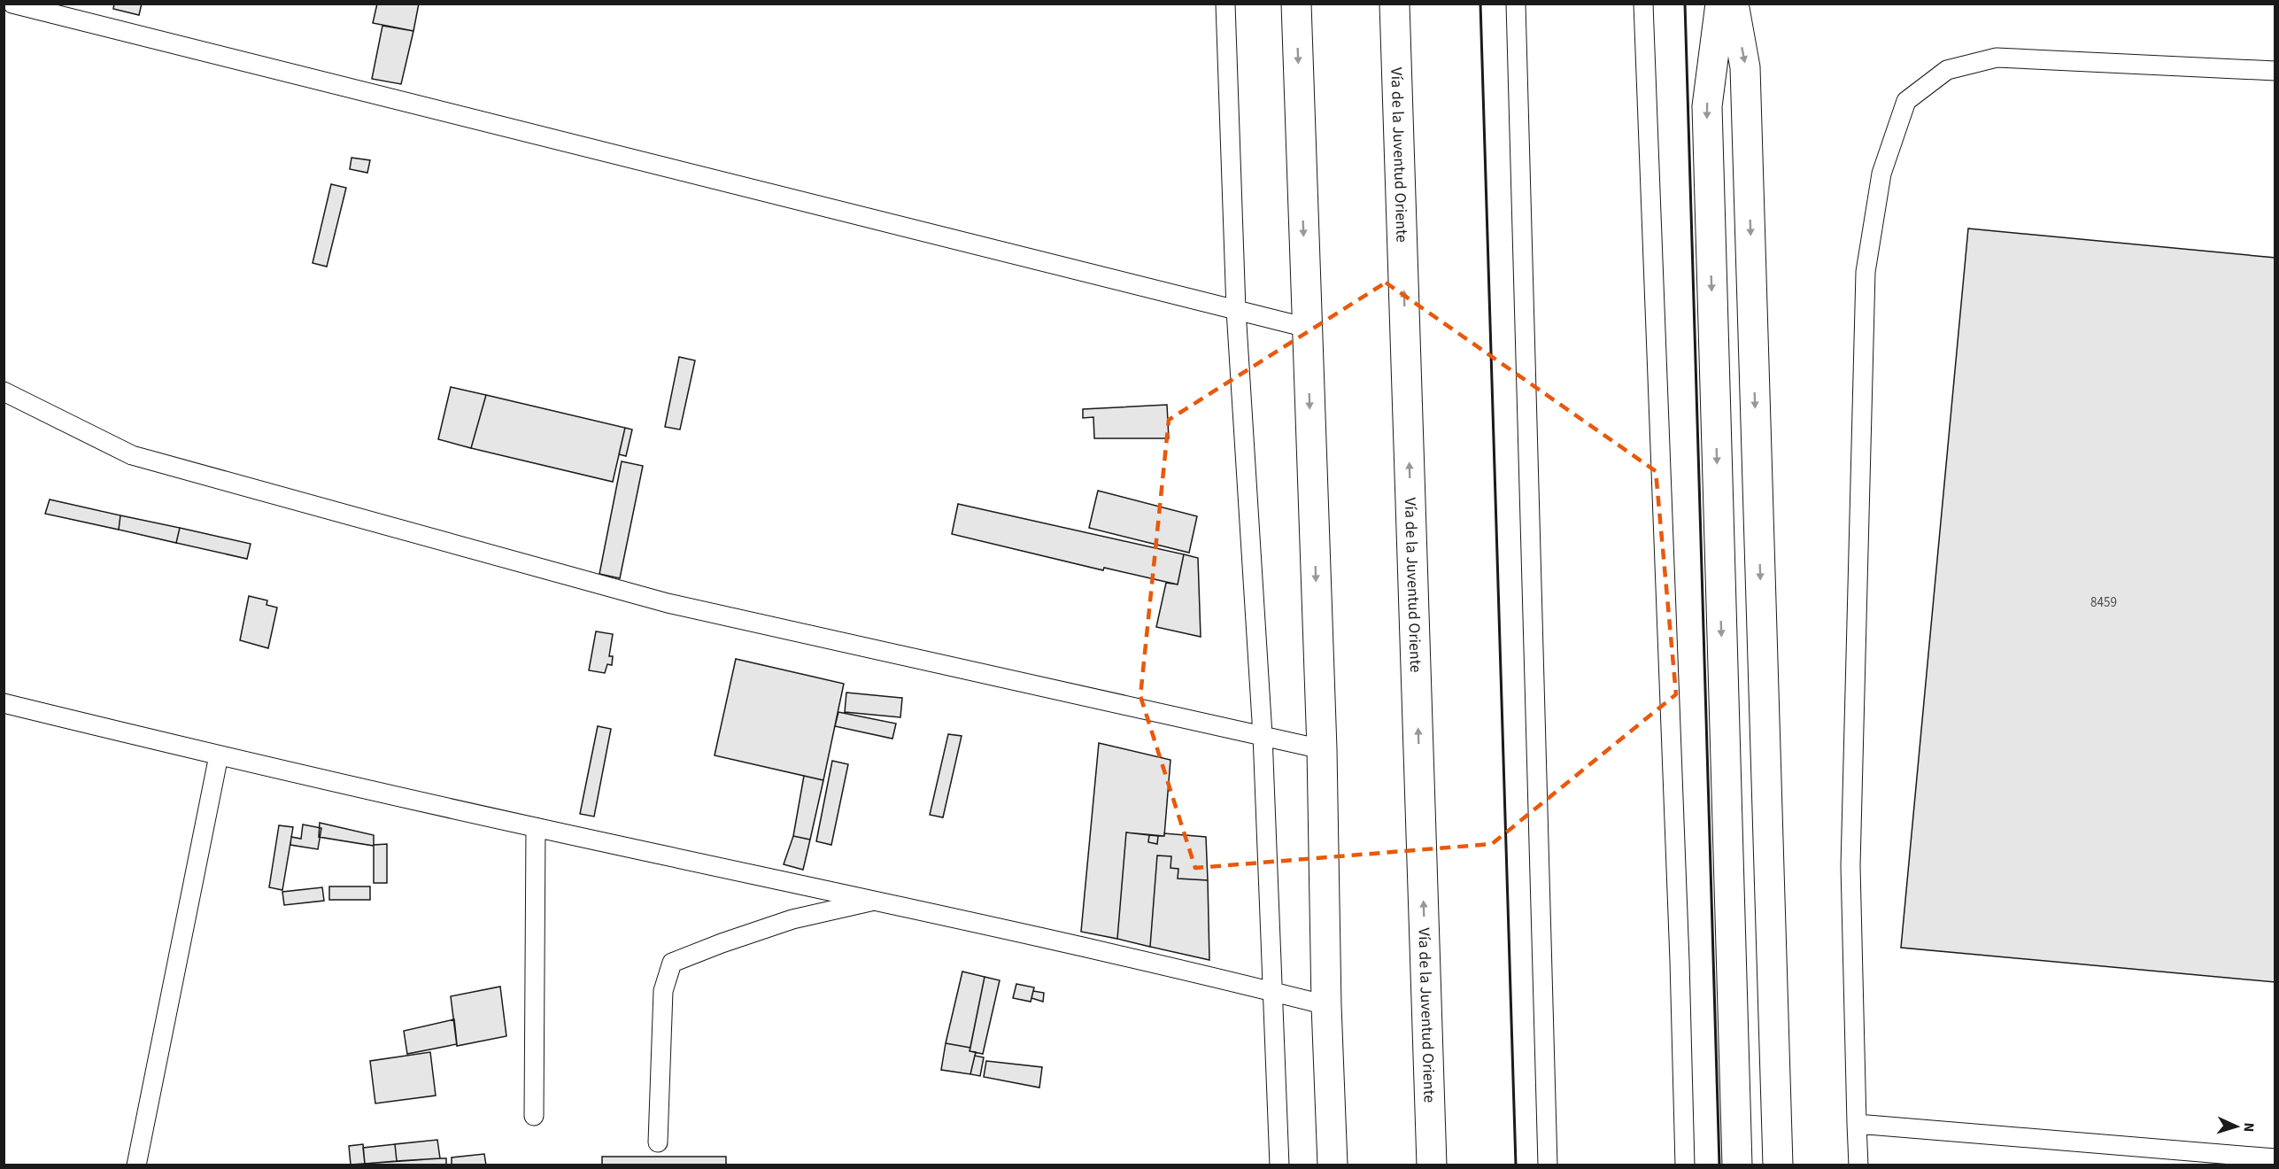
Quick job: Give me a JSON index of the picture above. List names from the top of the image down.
{
  "streets": {
    "main road": ["Vía de la Juventud Oriente"]
  },
  "house_numbers": ["8459"],
  "north": "right"
}
